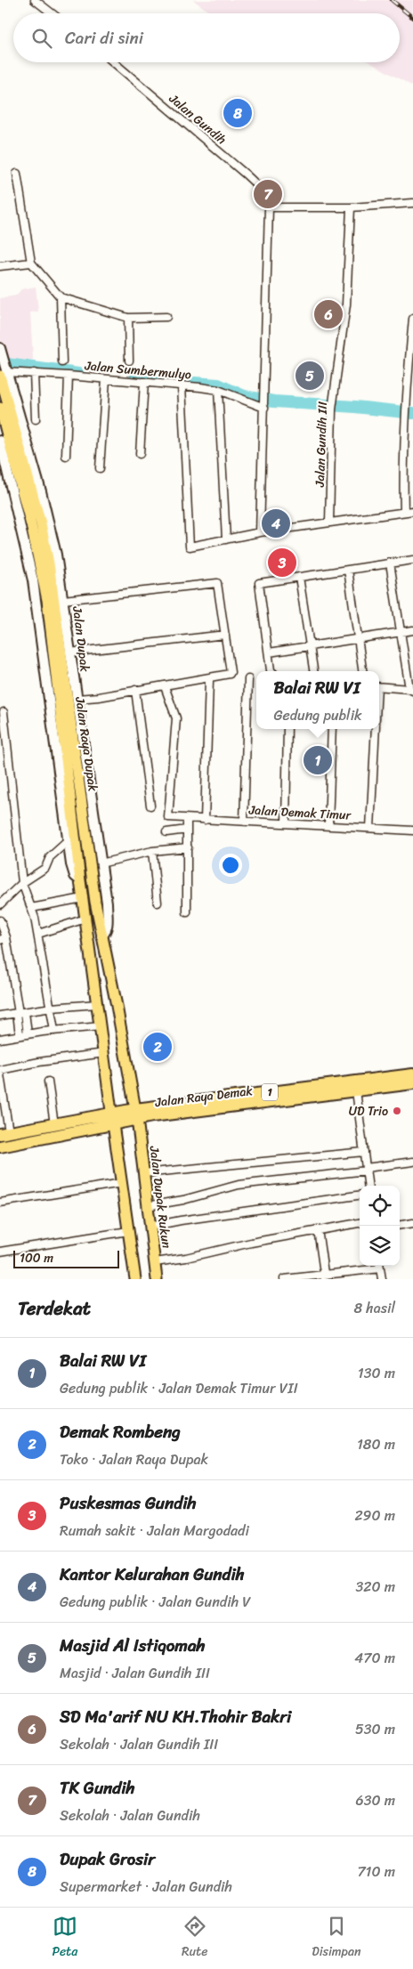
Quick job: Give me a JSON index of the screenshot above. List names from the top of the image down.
{
  "streets": {
    "highway": ["1", "Jalan Raya Demak"],
    "main road": ["Jalan Dupak", "Jalan Raya Dupak", "Jalan Dupak Rukun"],
    "street": [
      "Jalan Gundih",
      "Jalan Sumbermulyo",
      "Jalan Gundih III",
      "Jalan Demak Timur"
    ]
  },
  "crossings": [
    ["Jalan Sumbermulyo", "Jalan Dupak"],
    ["Jalan Sumbermulyo", "Jalan Raya Dupak"],
    ["Jalan Dupak", "Jalan Raya Dupak"],
    ["Jalan Raya Dupak", "Jalan Raya Demak"],
    ["Jalan Raya Dupak", "Jalan Dupak Rukun"],
    ["Jalan Raya Demak", "Jalan Dupak Rukun"]
  ],
  "places": ["UD Trio"],
  "scale_bar": "100 m",
  "page": {
    "search": "Cari di sini",
    "pins": [
      "8",
      "7",
      "6",
      "5",
      "4",
      "3",
      "1",
      "2"
    ],
    "popup": ["Balai RW VI", "Gedung publik"],
    "scale": "100 m",
    "heading": ["Terdekat", "8 hasil"],
    "list": [
      {
        "mark": "1",
        "name": "Balai RW VI",
        "note": "Gedung publik · Jalan Demak Timur VII",
        "value": "130 m"
      },
      {
        "mark": "2",
        "name": "Demak Rombeng",
        "note": "Toko · Jalan Raya Dupak",
        "value": "180 m"
      },
      {
        "mark": "3",
        "name": "Puskesmas Gundih",
        "note": "Rumah sakit · Jalan Margodadi",
        "value": "290 m"
      },
      {
        "mark": "4",
        "name": "Kantor Kelurahan Gundih",
        "note": "Gedung publik · Jalan Gundih V",
        "value": "320 m"
      },
      {
        "mark": "5",
        "name": "Masjid Al Istiqomah",
        "note": "Masjid · Jalan Gundih III",
        "value": "470 m"
      },
      {
        "mark": "6",
        "name": "SD Ma'arif NU KH.Thohir Bakri",
        "note": "Sekolah · Jalan Gundih III",
        "value": "530 m"
      },
      {
        "mark": "7",
        "name": "TK Gundih",
        "note": "Sekolah · Jalan Gundih",
        "value": "630 m"
      },
      {
        "mark": "8",
        "name": "Dupak Grosir",
        "note": "Supermarket · Jalan Gundih",
        "value": "710 m"
      }
    ],
    "nav": ["Peta", "Rute", "Disimpan"]
  }
}
